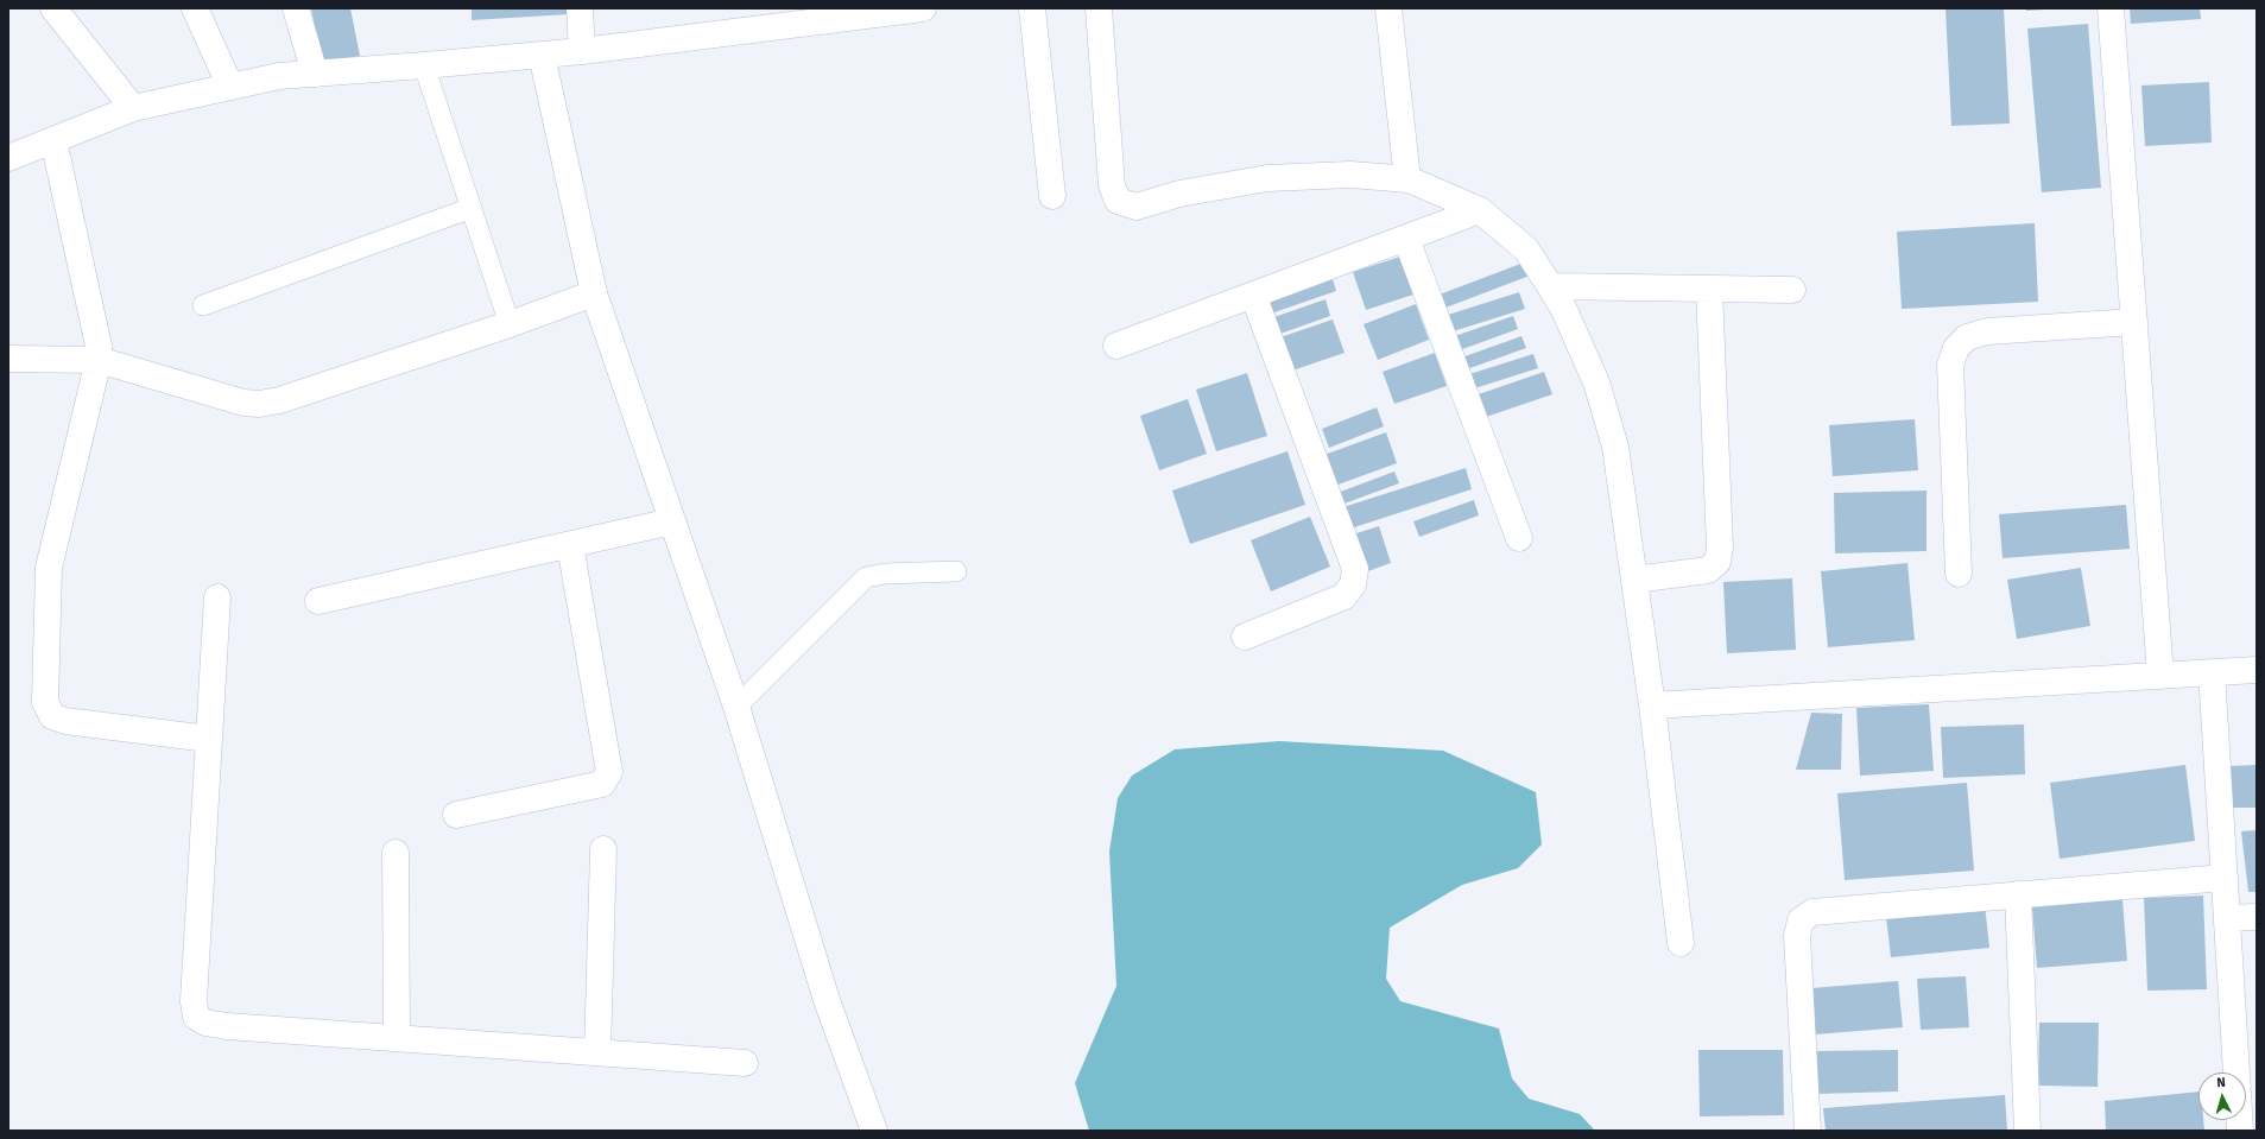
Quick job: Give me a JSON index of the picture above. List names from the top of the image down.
{
  "north": "top"
}
